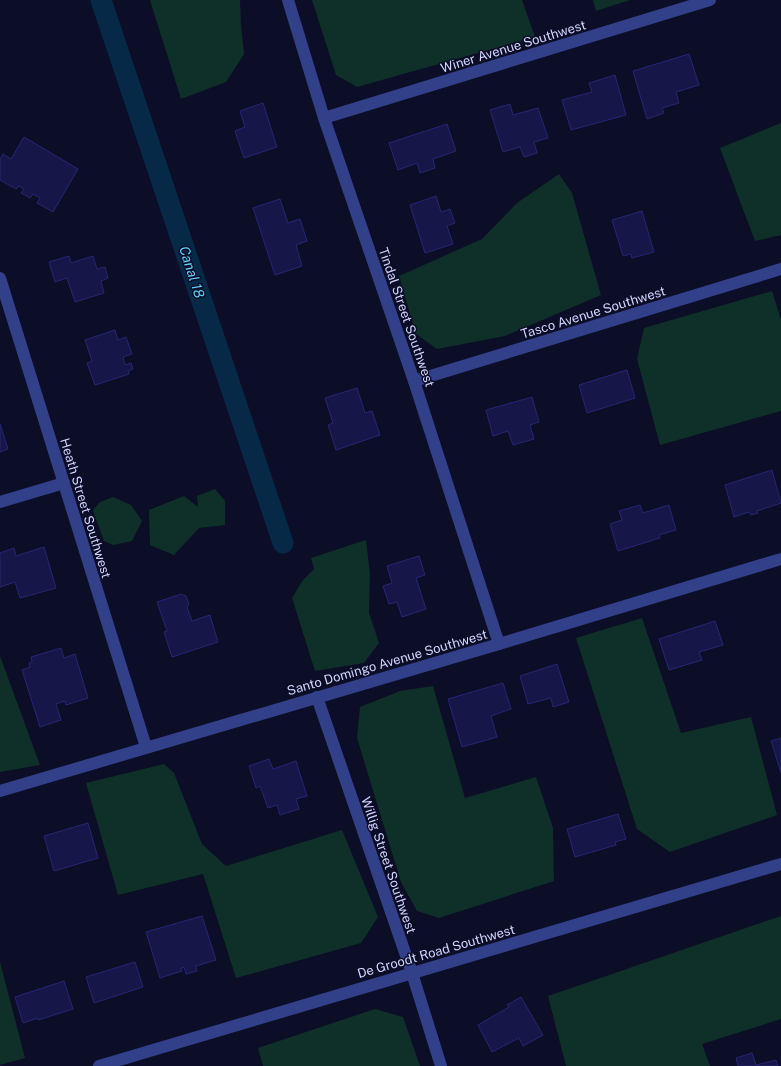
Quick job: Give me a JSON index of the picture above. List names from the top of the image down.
{
  "streets": {
    "street": [
      "Winer Avenue Southwest",
      "Tasco Avenue Southwest",
      "Tindal Street Southwest",
      "Heath Street Southwest",
      "Santo Domingo Avenue Southwest",
      "Willig Street Southwest",
      "De Groodt Road Southwest"
    ]
  },
  "crossings": [
    ["Winer Avenue Southwest", "Tindal Street Southwest"],
    ["Tasco Avenue Southwest", "Tindal Street Southwest"],
    ["Tindal Street Southwest", "Santo Domingo Avenue Southwest"],
    ["Heath Street Southwest", "Santo Domingo Avenue Southwest"],
    ["Santo Domingo Avenue Southwest", "Willig Street Southwest"],
    ["Willig Street Southwest", "De Groodt Road Southwest"]
  ],
  "water": ["Canal 18"]
}
